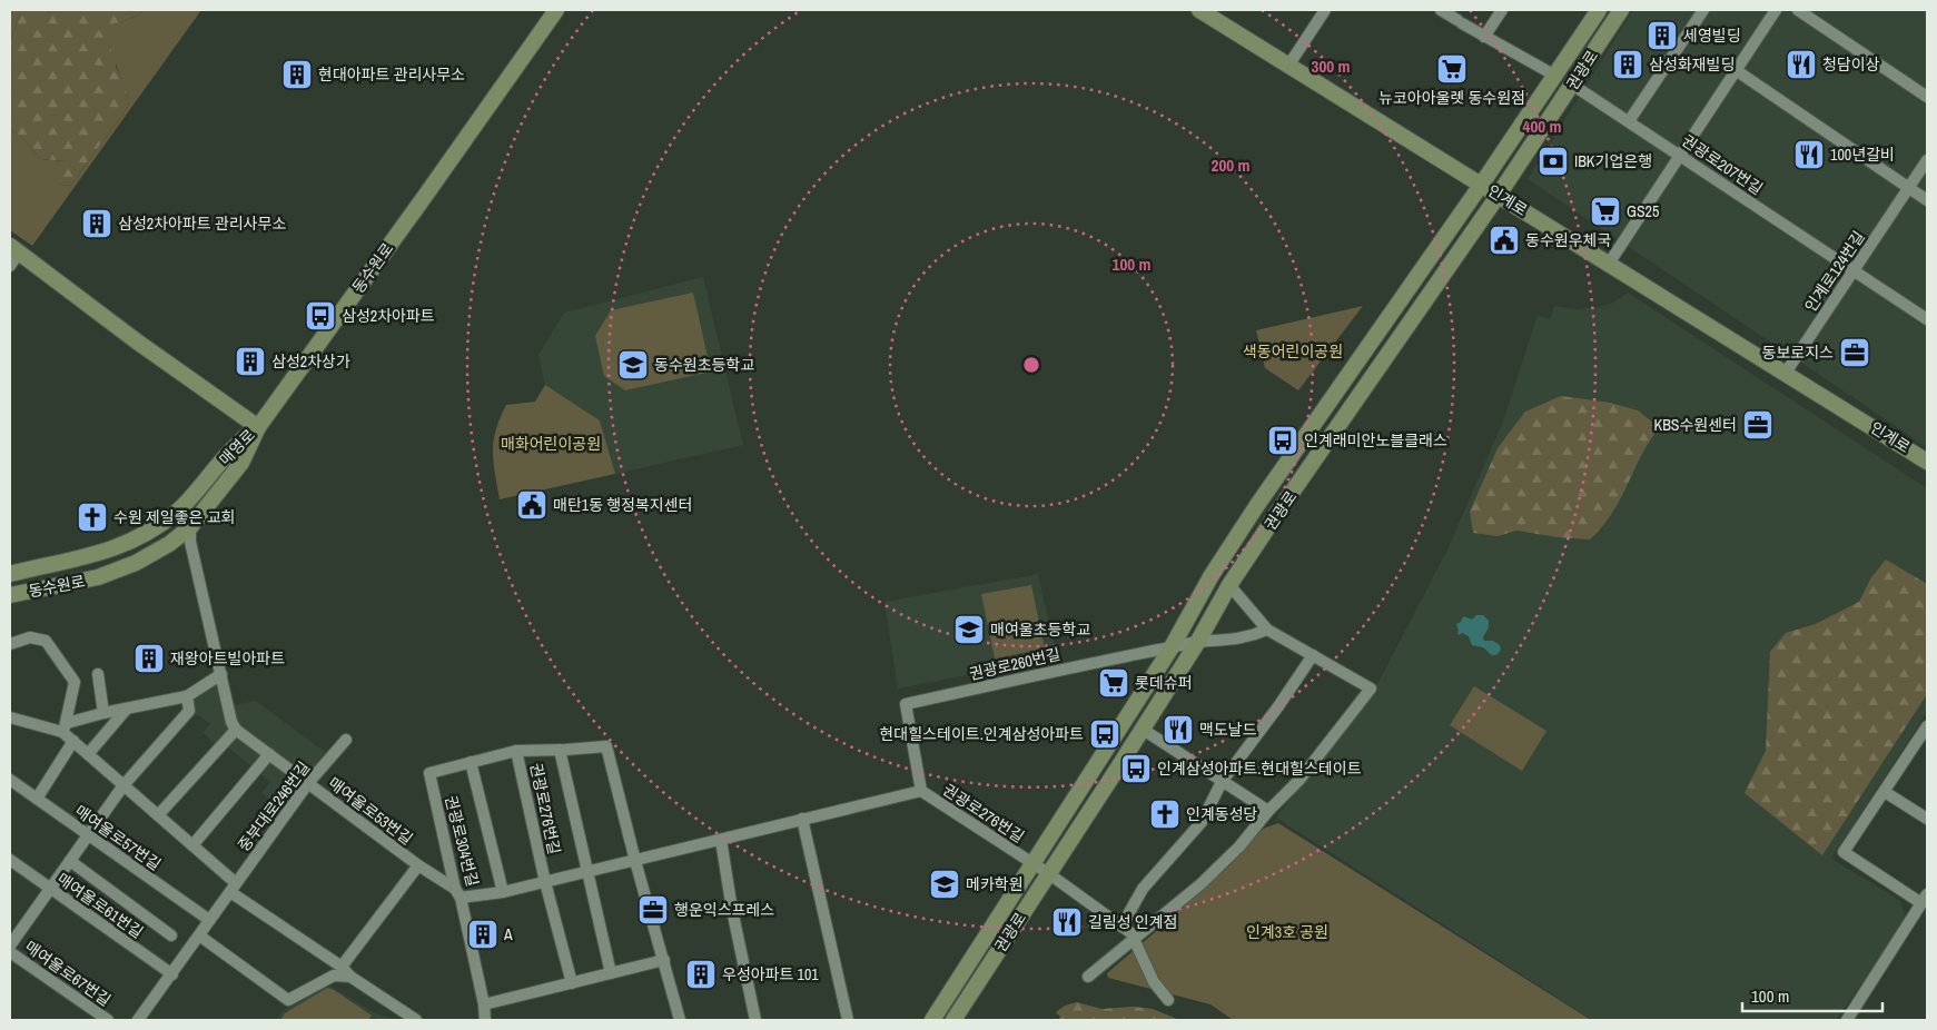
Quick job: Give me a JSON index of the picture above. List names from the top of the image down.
{
  "streets": {
    "street": [
      "권광로",
      "권광로207번길",
      "인계로",
      "동수원로",
      "인계로124번길",
      "매영로",
      "권광로260번길",
      "중부대로246번길",
      "권광로276번길",
      "매여울로53번길",
      "매여울로57번길",
      "권광로304번길",
      "매여울로61번길",
      "매여울로67번길"
    ]
  },
  "crossings": [
    ["권광로", "권광로207번길"],
    ["권광로", "인계로"],
    ["권광로", "권광로260번길"],
    ["권광로", "권광로276번길"],
    ["권광로207번길", "인계로124번길"],
    ["인계로", "인계로124번길"],
    ["동수원로", "매영로"],
    ["권광로260번길", "권광로276번길"],
    ["중부대로246번길", "매여울로53번길"],
    ["중부대로246번길", "매여울로57번길"],
    ["중부대로246번길", "매여울로61번길"],
    ["권광로276번길", "매여울로53번길"],
    ["권광로276번길", "권광로304번길"],
    ["매여울로53번길", "권광로304번길"]
  ],
  "parks": ["색동어린이공원", "매화어린이공원", "인계3호 공원"],
  "places": {
    "building": [
      "세영빌딩",
      "삼성화재빌딩",
      "현대아파트 관리사무소",
      "삼성2차아파트 관리사무소",
      "삼성2차상가",
      "재왕아트빌아파트",
      "A",
      "우성아파트 101"
    ],
    "restaurant": [
      "청담이상",
      "100년갈비",
      "맥도날드",
      "길림성 인계점"
    ],
    "supermarket": ["뉴코아아울렛 동수원점", "GS25", "롯데슈퍼"],
    "bank": ["IBK기업은행"],
    "public building": ["동수원우체국", "매탄1동 행정복지센터"],
    "bus stop": [
      "삼성2차아파트",
      "인계래미안노블클래스",
      "현대힐스테이트.인계삼성아파트",
      "인계삼성아파트.현대힐스테이트"
    ],
    "office": ["동보로지스", "KBS수원센터", "행운익스프레스"],
    "school or university": ["동수원초등학교", "매여울초등학교", "메카학원"],
    "church": ["수원 제일좋은 교회", "인계동성당"]
  },
  "scale_bar": "100 m",
  "rings": [
    "300 m",
    "400 m",
    "200 m",
    "100 m"
  ]
}
